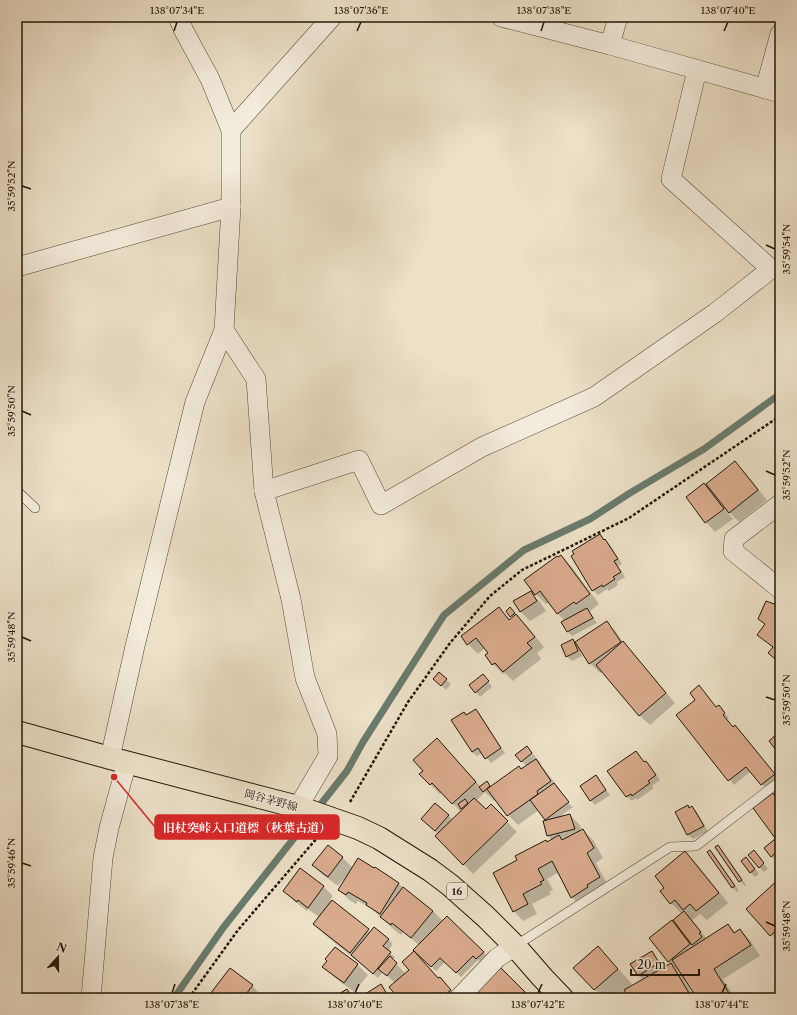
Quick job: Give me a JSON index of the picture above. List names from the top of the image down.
{
  "streets": {
    "main road": ["岡谷茅野線", "16"]
  },
  "places": ["旧杖突峠入口道標（秋葉古道）"],
  "scale_bar": "20 m",
  "north": "top",
  "coordinates": [
    "138°07'34\"E",
    "138°07'36\"E",
    "138°07'38\"E",
    "138°07'40\"E",
    "35°59'52\"N",
    "35°59'54\"N",
    "35°59'50\"N",
    "35°59'48\"N",
    "35°59'46\"N",
    "138°07'42\"E",
    "138°07'44\"E"
  ]
}
